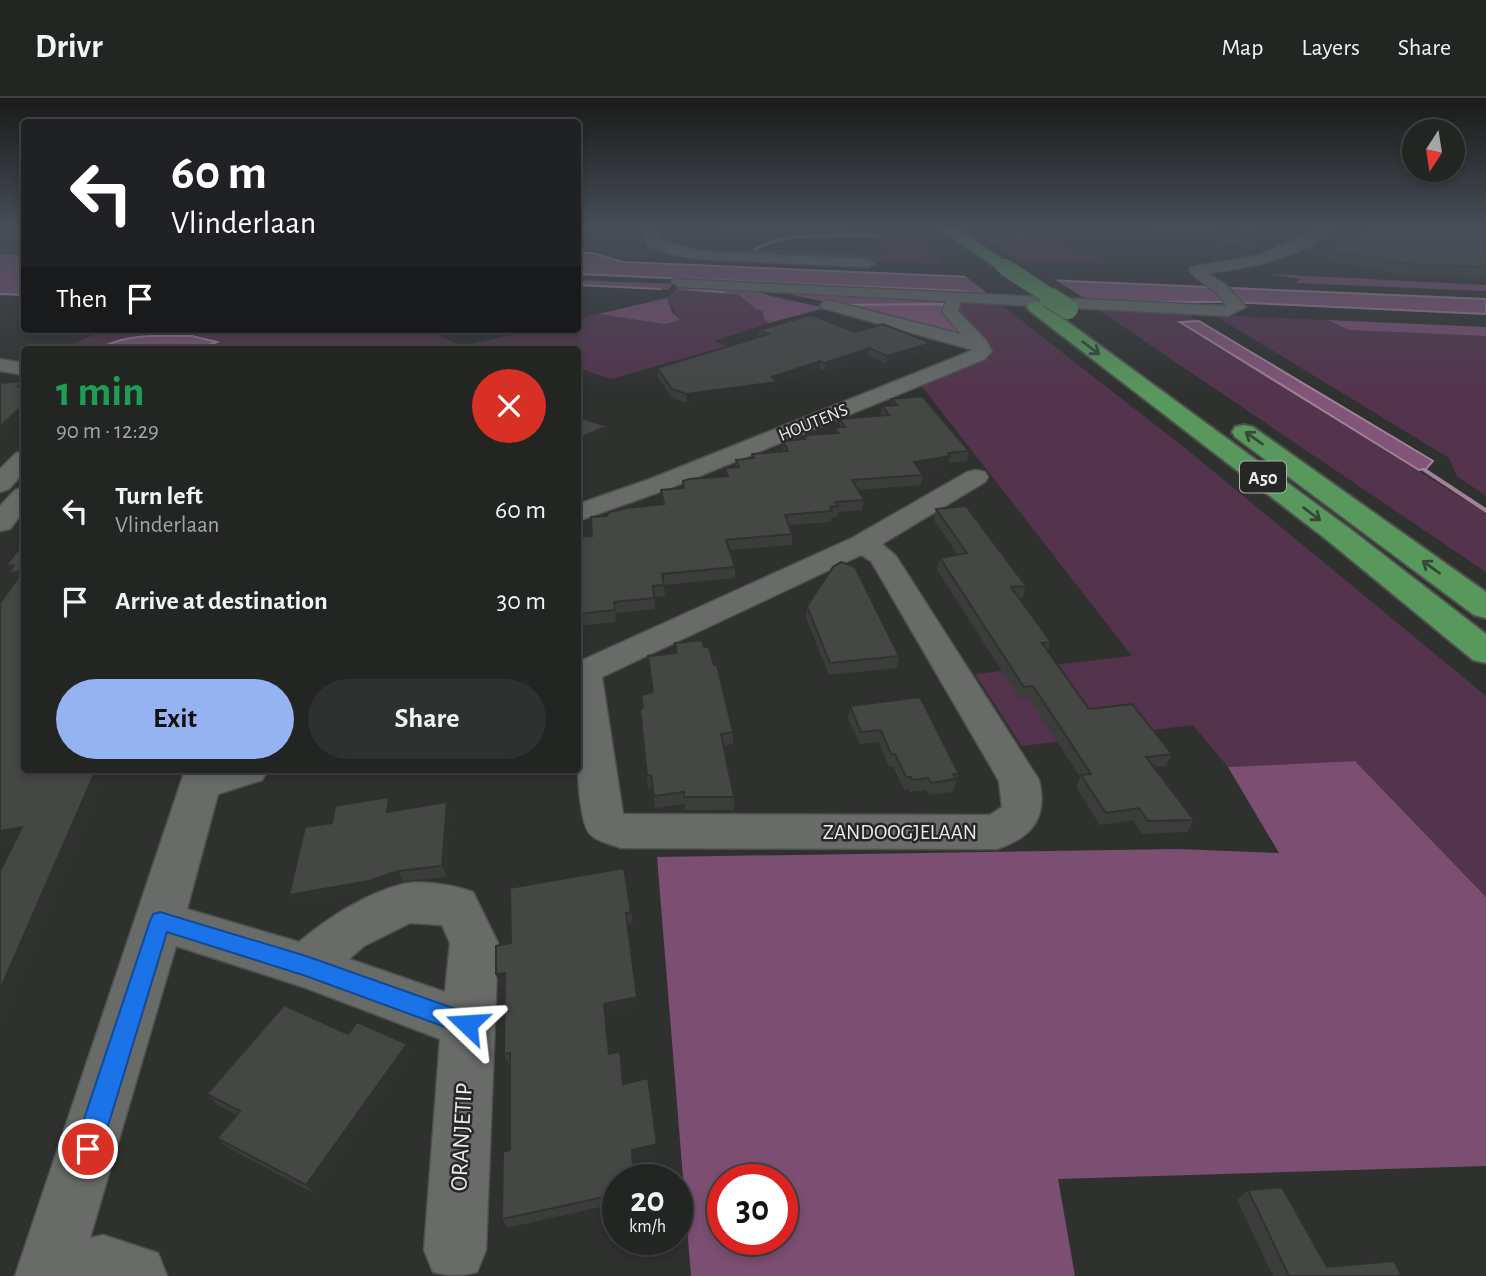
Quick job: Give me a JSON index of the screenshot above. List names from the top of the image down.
{
  "streets": {
    "highway": ["A50"],
    "street": ["HOUTENS", "ZANDOOGJELAAN", "ORANJETIP"]
  },
  "north": "bottom",
  "page": {
    "header": "Drivr",
    "nav": ["Map", "Layers", "Share"],
    "turn": ["60 m", "Vlinderlaan"],
    "then": "Then",
    "heading": ["1 min", "90 m · 12:29"],
    "list": [
      {
        "name": "Turn left",
        "note": "Vlinderlaan",
        "value": "60 m"
      },
      {
        "name": "Arrive at destination",
        "value": "30 m"
      }
    ],
    "buttons": ["Exit", "Share"],
    "speed": "20 km/h",
    "limit": "30"
  }
}
